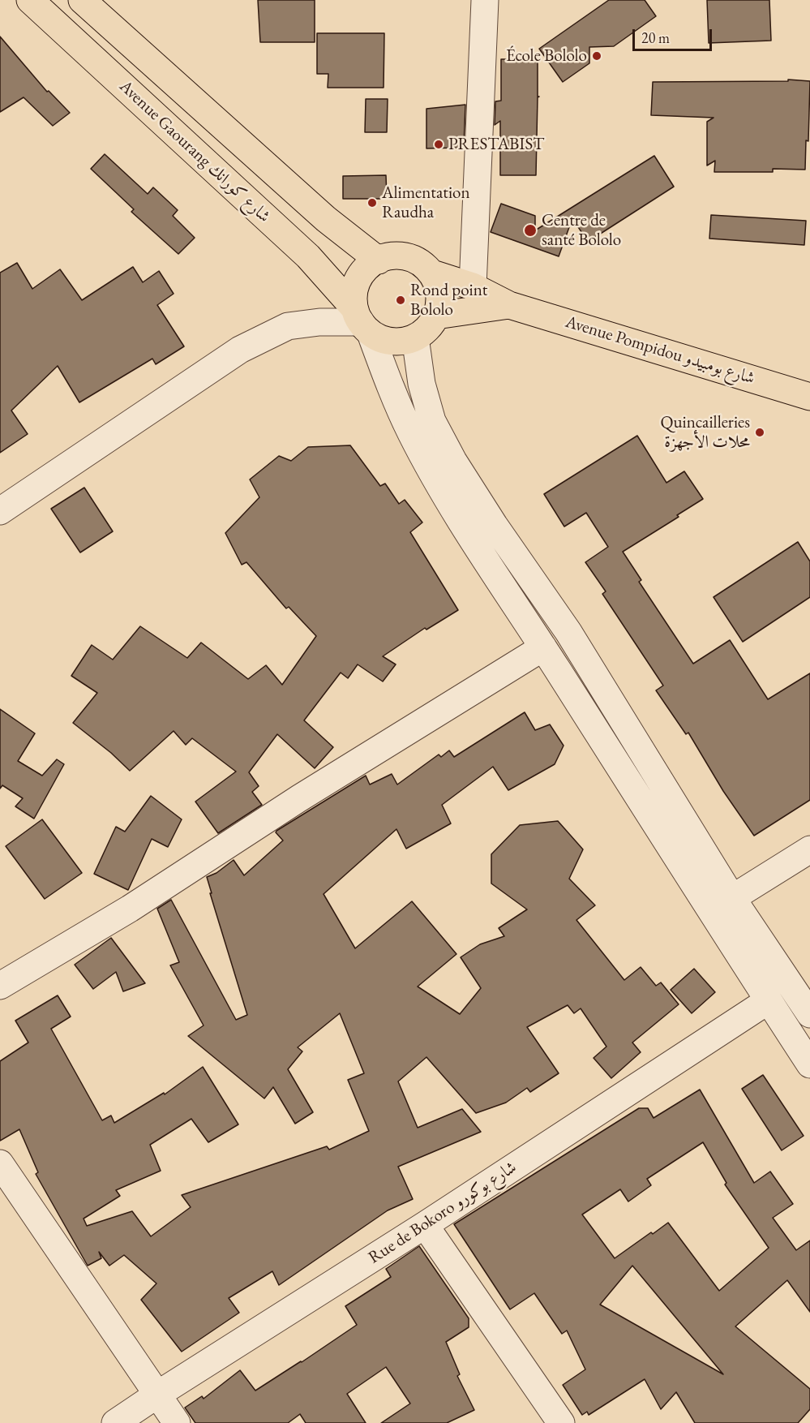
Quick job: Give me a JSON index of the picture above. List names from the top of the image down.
{
  "streets": {
    "main road": ["Avenue Gaourang شارع كورانك", "Avenue Pompidou شارع بومبيدو"],
    "street": ["Rue de Bokoro شارع بوكورو"]
  },
  "crossings": [
    ["Avenue Gaourang شارع كورانك", "Avenue Pompidou شارع بومبيدو"]
  ],
  "places": [
    "École Bololo",
    "PRESTABIST",
    "Alimentation Raudha",
    "Centre de santé Bololo",
    "Rond point Bololo",
    "Quincailleries محلات الأجهزة"
  ],
  "scale_bar": "20 m"
}
